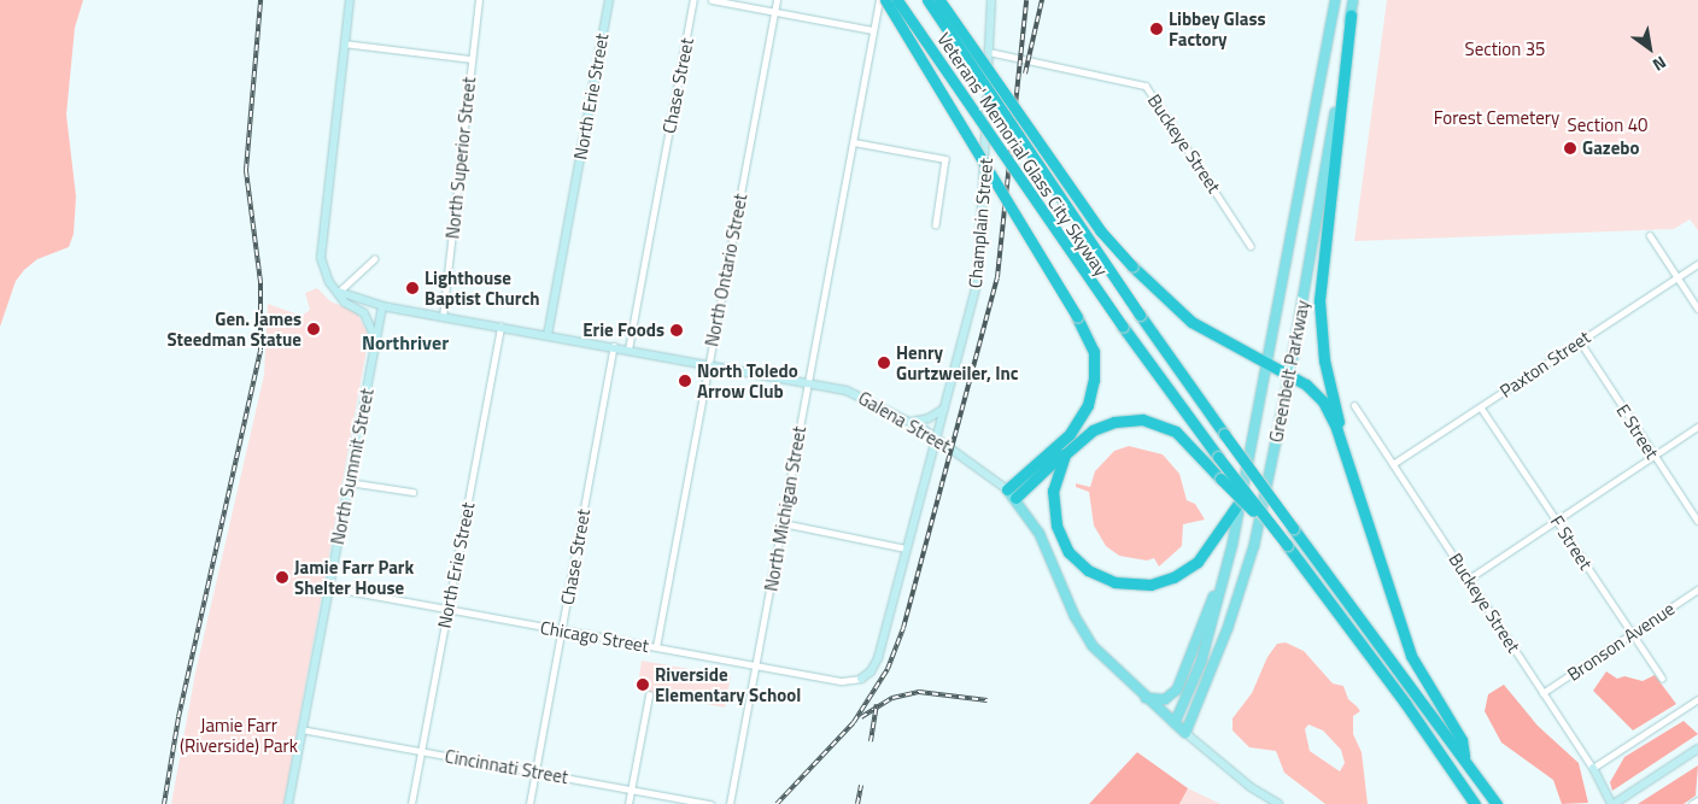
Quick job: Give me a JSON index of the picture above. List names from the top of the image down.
{
  "streets": {
    "highway": ["Veterans' Memorial Glass City Skyway"],
    "main road": [
      "North Erie Street",
      "Buckeye Street",
      "Champlain Street",
      "Greenbelt Parkway",
      "Galena Street",
      "North Summit Street"
    ],
    "street": [
      "Chase Street",
      "North Superior Street",
      "North Ontario Street",
      "Paxton Street",
      "E Street",
      "North Michigan Street",
      "F Street",
      "Chicago Street",
      "Bronson Avenue",
      "Cincinnati Street"
    ]
  },
  "crossings": [
    ["Chase Street", "Galena Street"],
    ["Chase Street", "Chicago Street"],
    ["Chase Street", "Cincinnati Street"],
    ["North Erie Street", "Galena Street"],
    ["North Erie Street", "Chicago Street"],
    ["North Erie Street", "Cincinnati Street"],
    ["Buckeye Street", "Champlain Street"],
    ["Buckeye Street", "Paxton Street"],
    ["Buckeye Street", "Bronson Avenue"],
    ["North Superior Street", "Galena Street"],
    ["Champlain Street", "Galena Street"],
    ["Champlain Street", "Chicago Street"],
    ["North Ontario Street", "Galena Street"],
    ["North Ontario Street", "Chicago Street"],
    ["Paxton Street", "E Street"],
    ["Paxton Street", "F Street"],
    ["Greenbelt Parkway", "Galena Street"],
    ["Galena Street", "North Summit Street"],
    ["Galena Street", "North Michigan Street"],
    ["North Summit Street", "Chicago Street"],
    ["North Summit Street", "Cincinnati Street"],
    ["North Michigan Street", "Chicago Street"],
    ["F Street", "Bronson Avenue"]
  ],
  "districts": ["Northriver"],
  "parks": [
    "Section 35",
    "Forest Cemetery",
    "Section 40",
    "Jamie Farr (Riverside) Park"
  ],
  "places": [
    "Libbey Glass Factory",
    "Gazebo",
    "Lighthouse Baptist Church",
    "Gen. James Steedman Statue",
    "Erie Foods",
    "Henry Gurtzweiler, Inc",
    "North Toledo Arrow Club",
    "Jamie Farr Park Shelter House",
    "Riverside Elementary School"
  ],
  "north": "bottom right"
}
